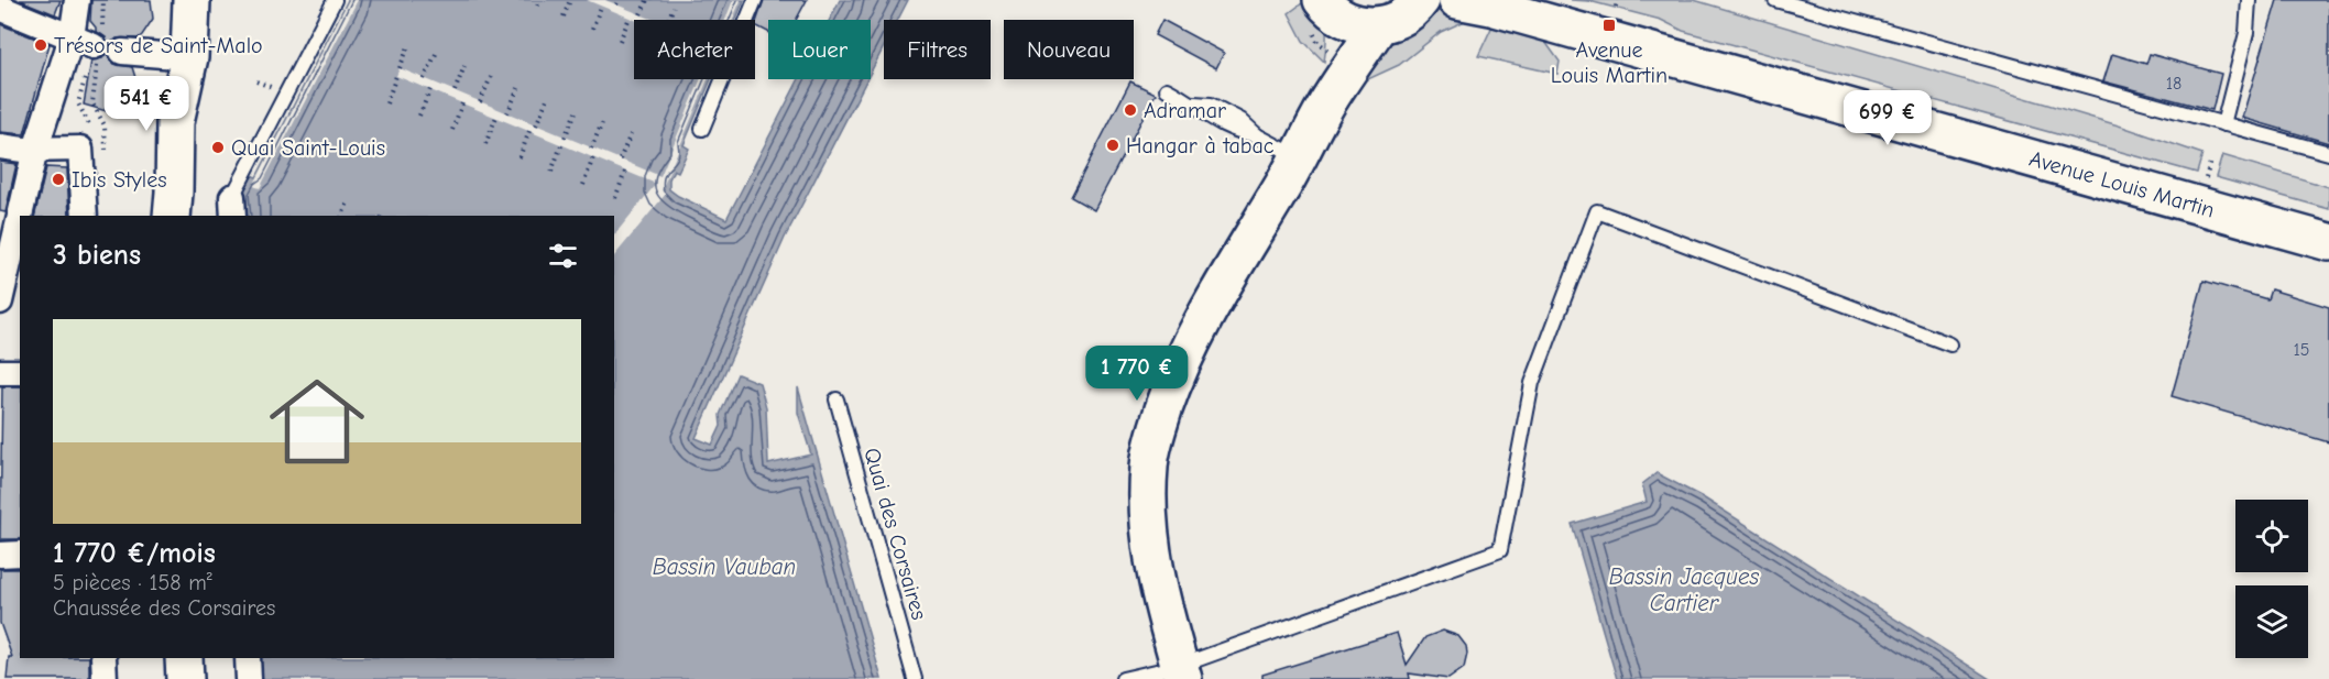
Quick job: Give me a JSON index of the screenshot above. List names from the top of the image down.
{
  "streets": {
    "street": ["Avenue Louis Martin"],
    "lane": ["Quai des Corsaires"]
  },
  "water": ["Bassin Vauban", "Bassin Jacques Cartier"],
  "places": {
    "transit": ["Avenue Louis Martin"],
    "other": [
      "Trésors de Saint-Malo",
      "Adramar",
      "Hangar à tabac",
      "Quai Saint-Louis",
      "Ibis Styles"
    ]
  },
  "house_numbers": ["18", "15"],
  "page": {
    "chip": [
      "Acheter",
      "Louer",
      "Filtres",
      "Nouveau"
    ],
    "price": ["541 €", "699 €", "1 770 €"],
    "heading": "3 biens",
    "list": [
      {
        "name": "1 770 €/mois",
        "note": "5 pièces · 158 m² · Chaussée des Corsaires"
      }
    ]
  }
}
